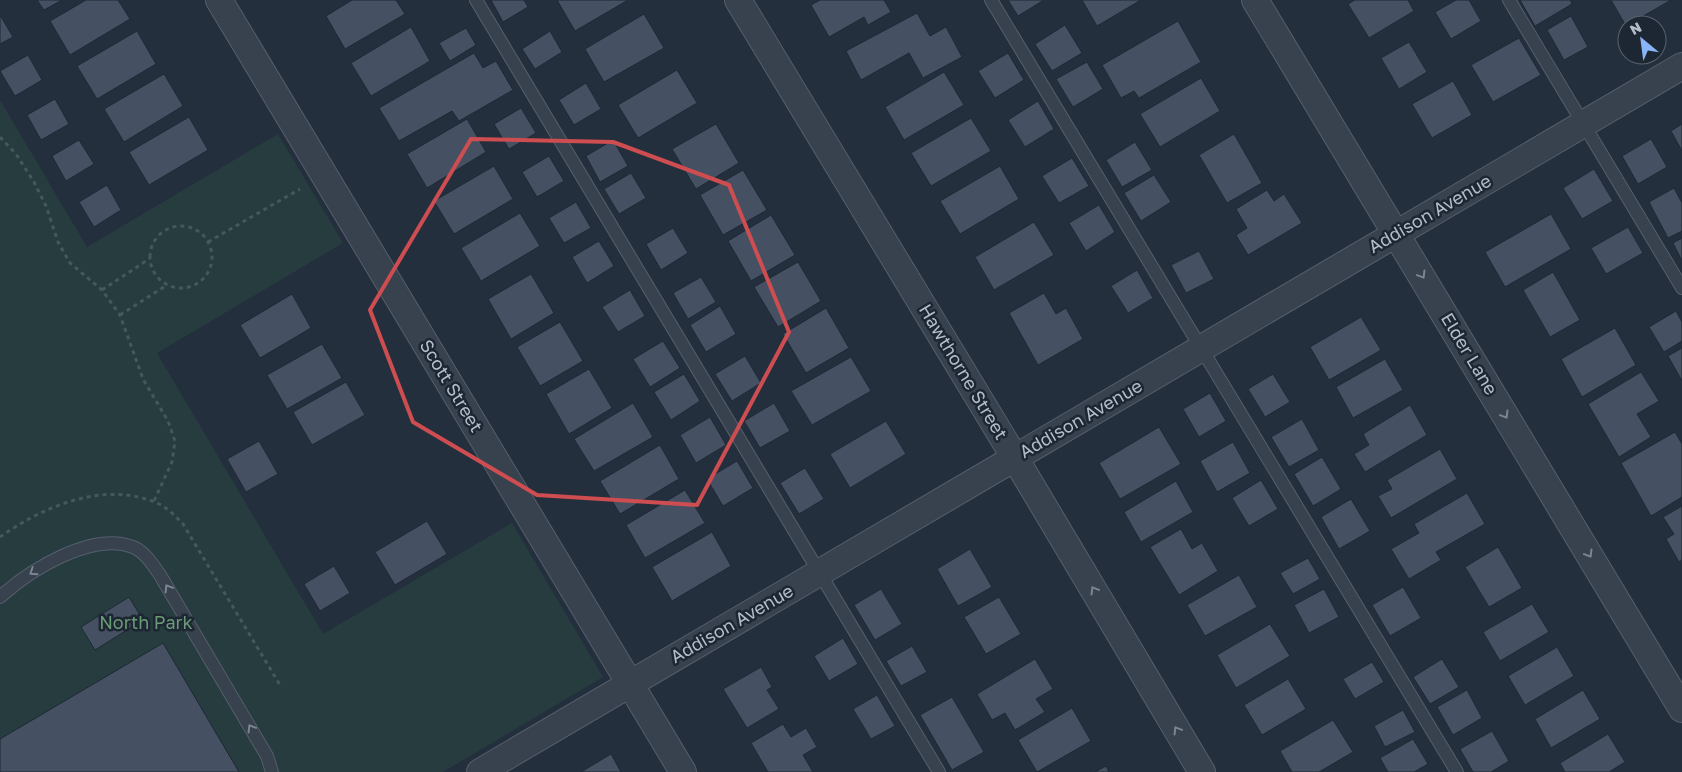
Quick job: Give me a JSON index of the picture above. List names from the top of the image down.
{
  "streets": {
    "street": [
      "Addison Avenue",
      "Elder Lane",
      "Hawthorne Street",
      "Scott Street"
    ]
  },
  "crossings": [
    ["Addison Avenue", "Elder Lane"],
    ["Addison Avenue", "Hawthorne Street"],
    ["Addison Avenue", "Scott Street"]
  ],
  "one_way": ["Elder Lane", "Hawthorne Street"],
  "parks": ["North Park"],
  "north": "top left"
}
